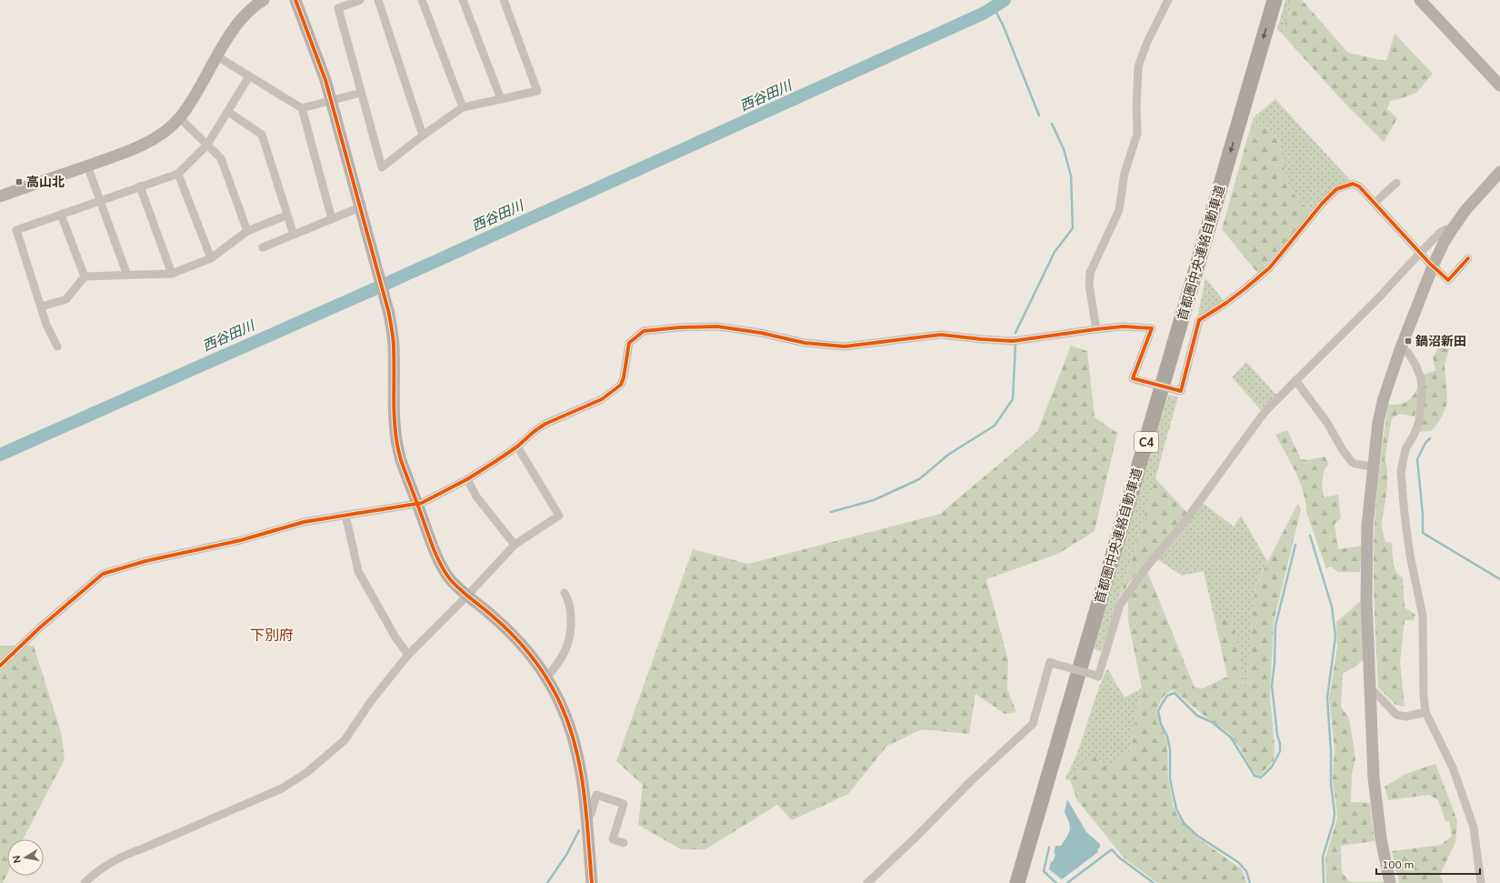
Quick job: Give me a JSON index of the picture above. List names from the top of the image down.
{
  "streets": {
    "highway": ["首都圏中央連絡自動車道", "C4"]
  },
  "districts": ["下別府"],
  "water": ["西谷田川"],
  "places": {
    "transit": ["高山北", "鍋沼新田"]
  },
  "scale_bar": "100 m",
  "north": "left"
}
